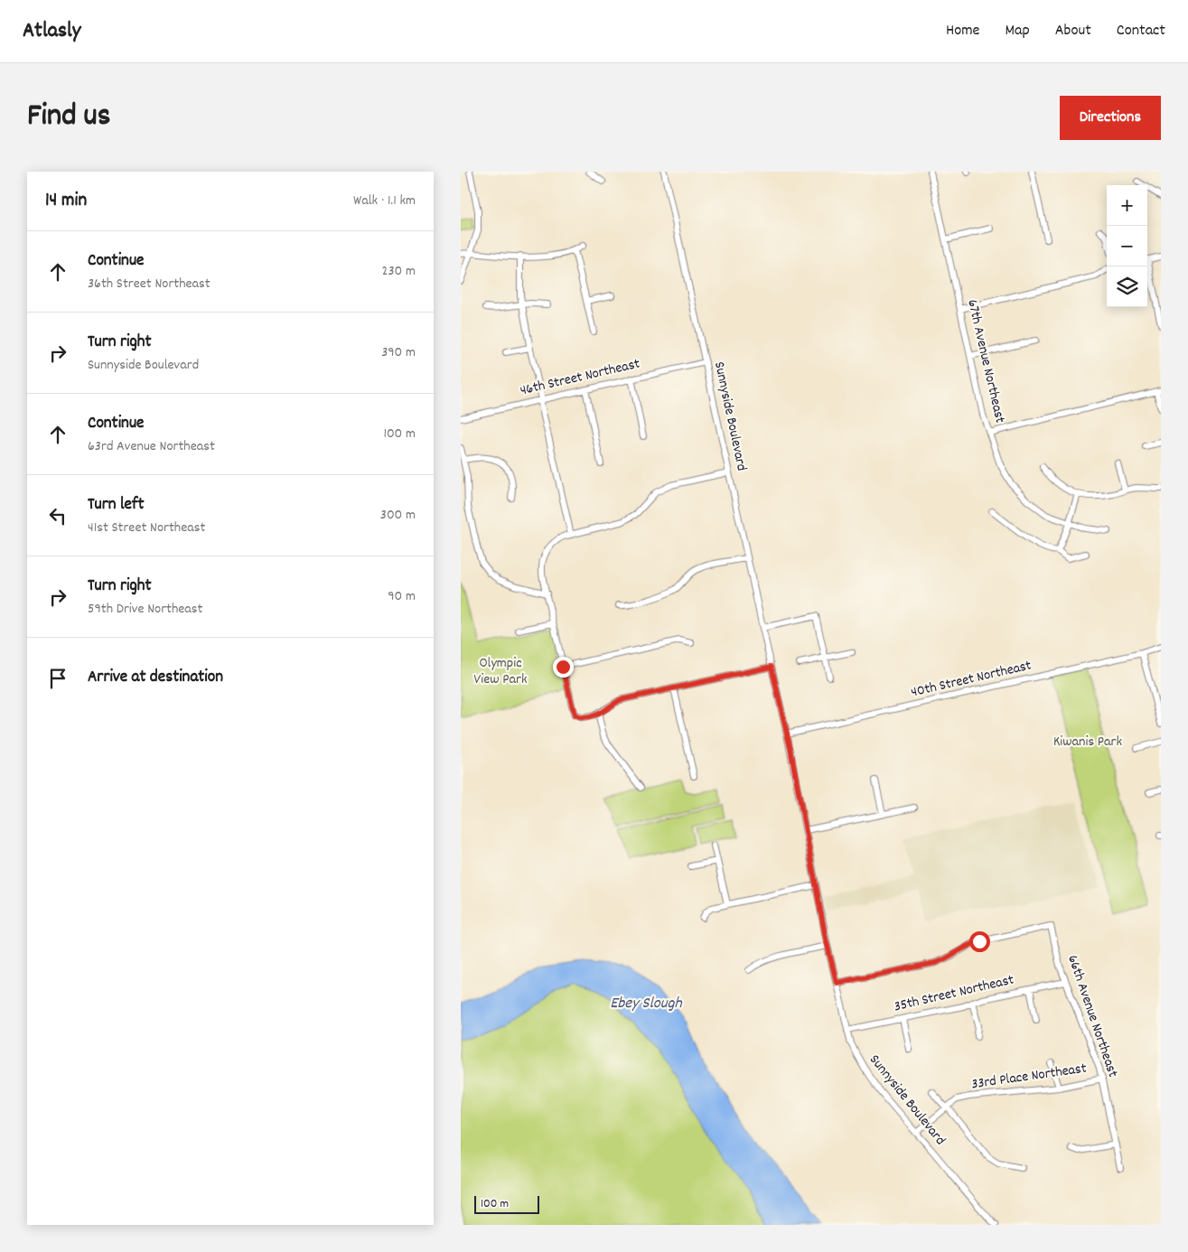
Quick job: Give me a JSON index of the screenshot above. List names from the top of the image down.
{
  "streets": {
    "street": [
      "67th Avenue Northeast",
      "46th Street Northeast",
      "Sunnyside Boulevard",
      "40th Street Northeast",
      "35th Street Northeast",
      "66th Avenue Northeast",
      "33rd Place Northeast"
    ]
  },
  "crossings": [
    ["46th Street Northeast", "Sunnyside Boulevard"],
    ["Sunnyside Boulevard", "40th Street Northeast"],
    ["Sunnyside Boulevard", "35th Street Northeast"],
    ["Sunnyside Boulevard", "66th Avenue Northeast"],
    ["Sunnyside Boulevard", "33rd Place Northeast"],
    ["35th Street Northeast", "66th Avenue Northeast"],
    ["66th Avenue Northeast", "33rd Place Northeast"]
  ],
  "water": ["Ebey Slough"],
  "parks": ["Olympic View Park", "Kiwanis Park"],
  "scale_bar": "100 m",
  "page": {
    "header": "Atlasly",
    "nav": [
      "Home",
      "Map",
      "About",
      "Contact"
    ],
    "title": "Find us",
    "buttons": "Directions",
    "heading": ["14 min", "Walk · 1.1 km"],
    "map_buttons": ["+", "−"],
    "list": [
      ["Continue", "36th Street Northeast", "230 m"],
      ["Turn right", "Sunnyside Boulevard", "390 m"],
      ["Continue", "63rd Avenue Northeast", "100 m"],
      ["Turn left", "41st Street Northeast", "300 m"],
      ["Turn right", "59th Drive Northeast", "90 m"],
      "Arrive at destination"
    ],
    "scale": "100 m"
  }
}
